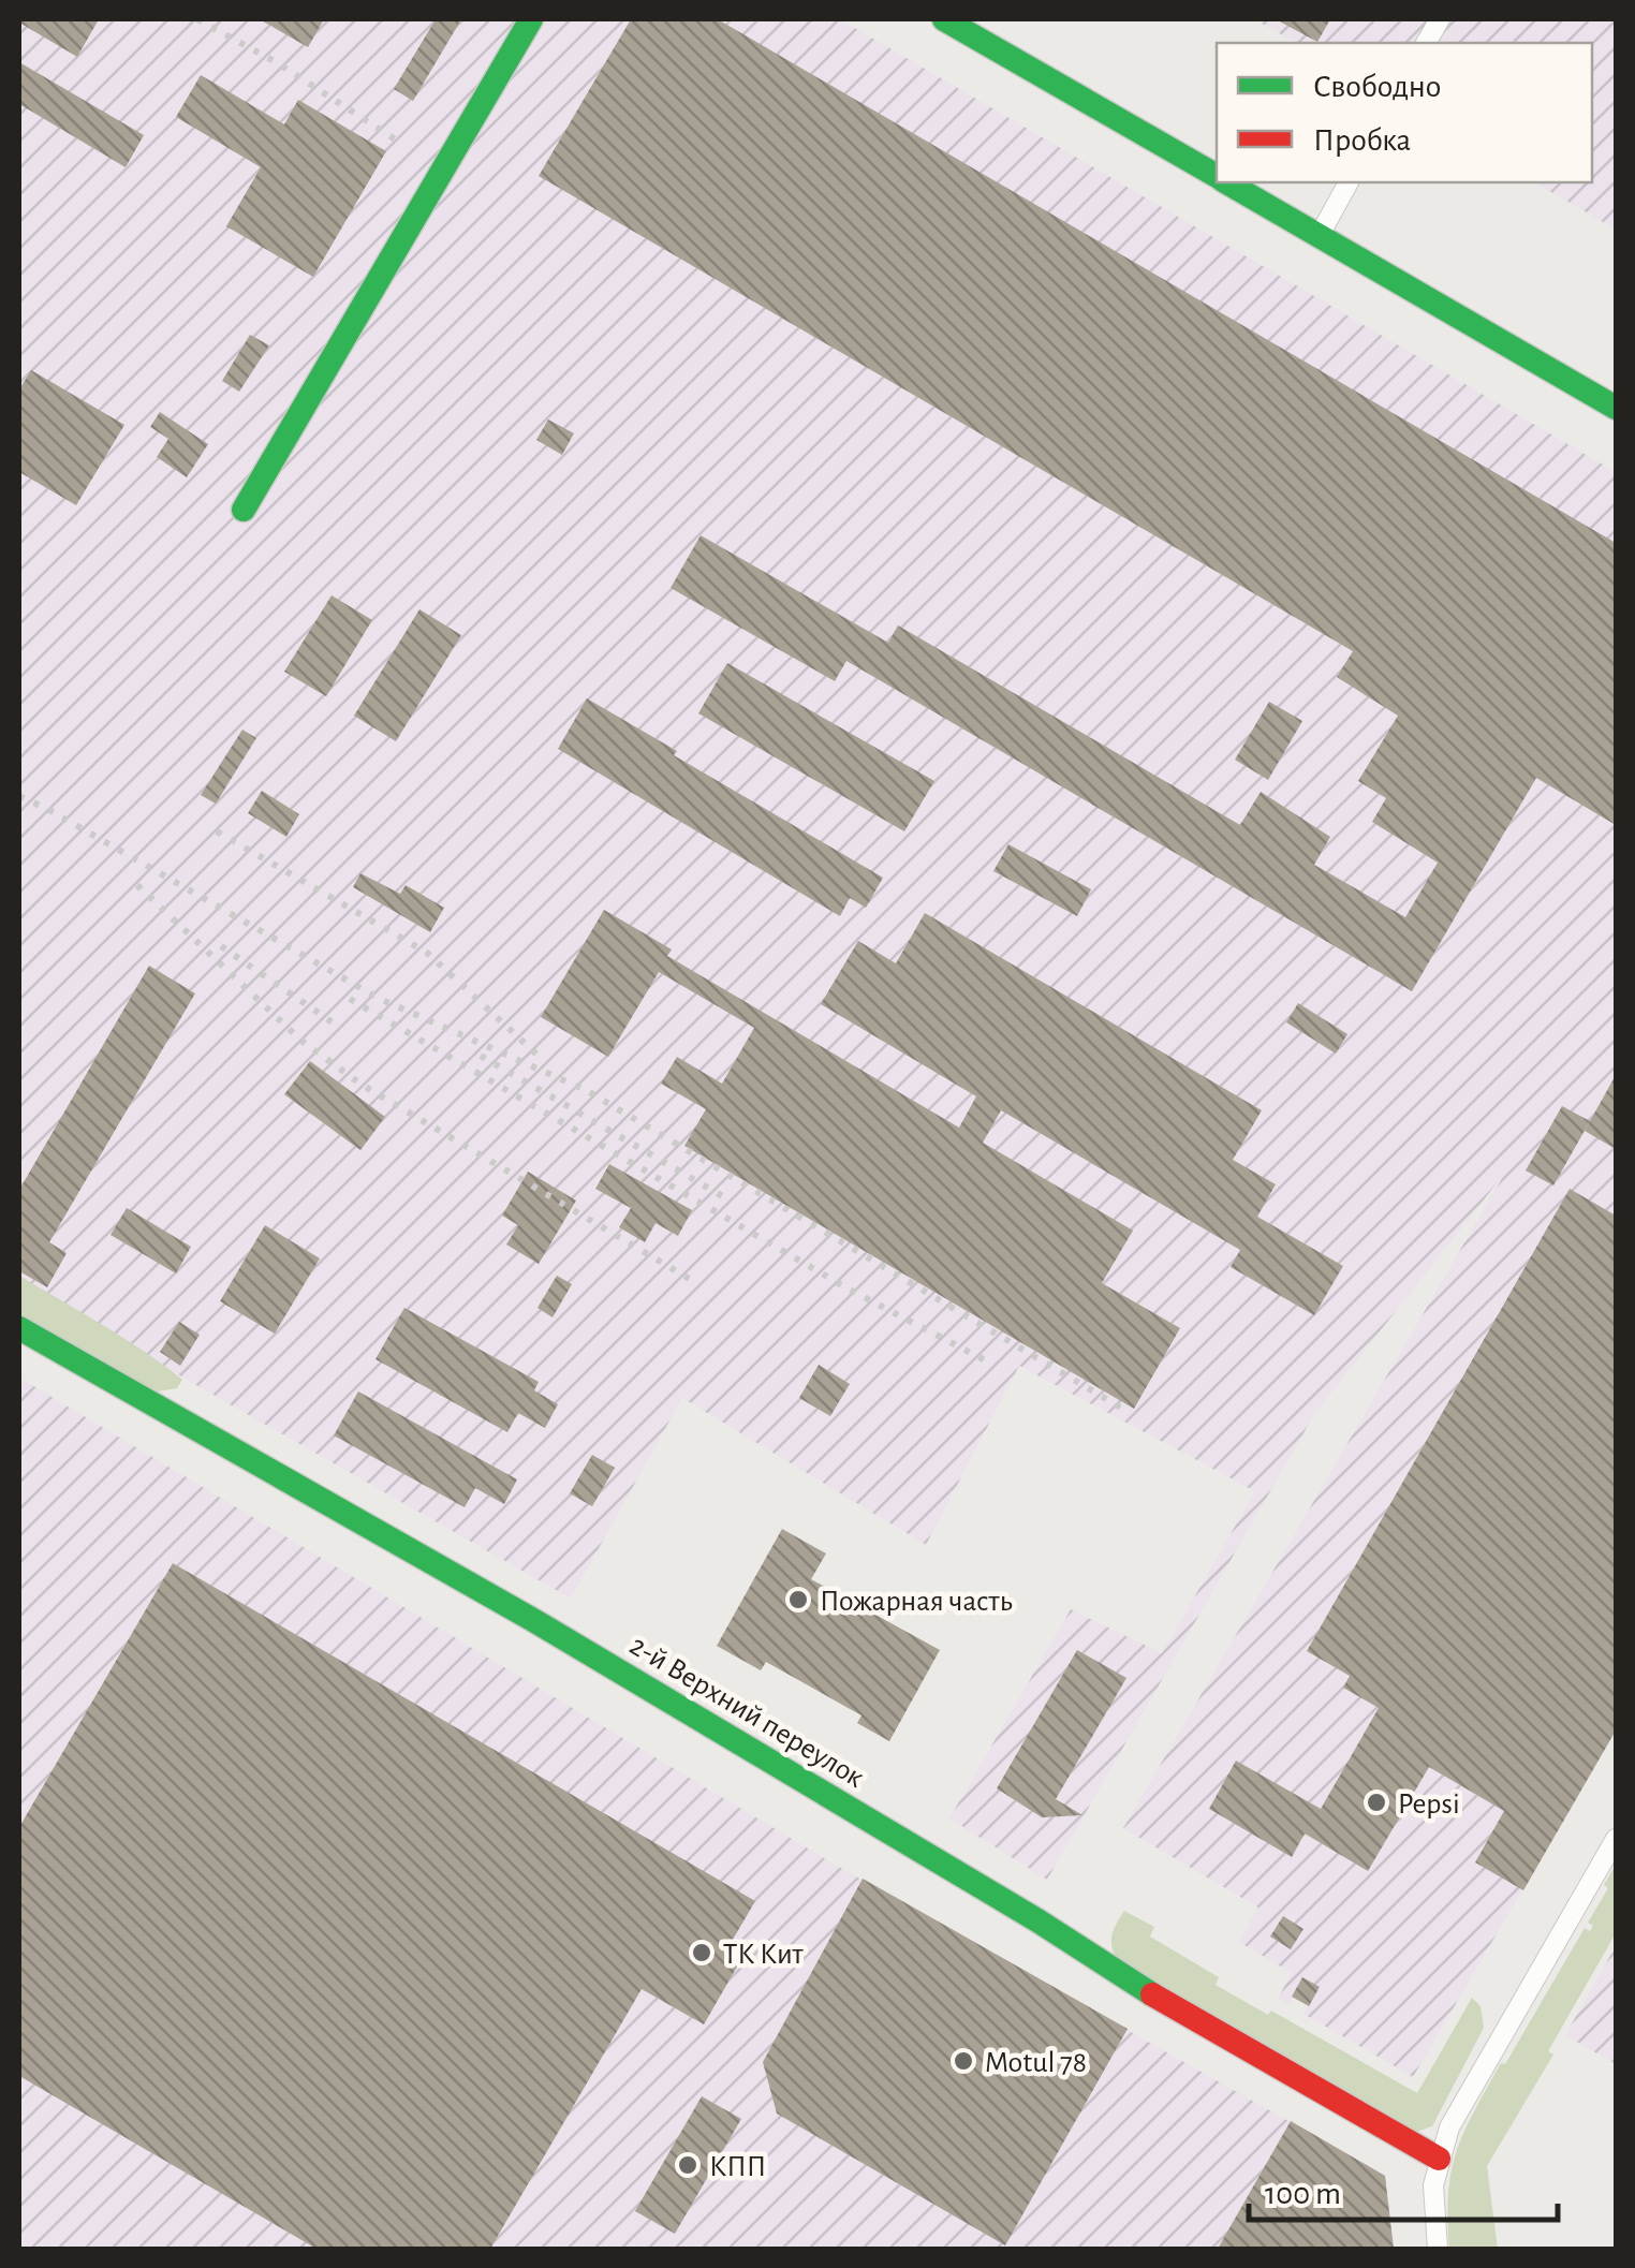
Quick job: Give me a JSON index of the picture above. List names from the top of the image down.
{
  "streets": {
    "street": ["2-й Верхний переулок"]
  },
  "places": [
    "Пожарная часть",
    "Pepsi",
    "ТК Кит",
    "Motul 78",
    "КПП"
  ],
  "legend": ["Свободно", "Пробка"],
  "scale_bar": "100 m"
}
